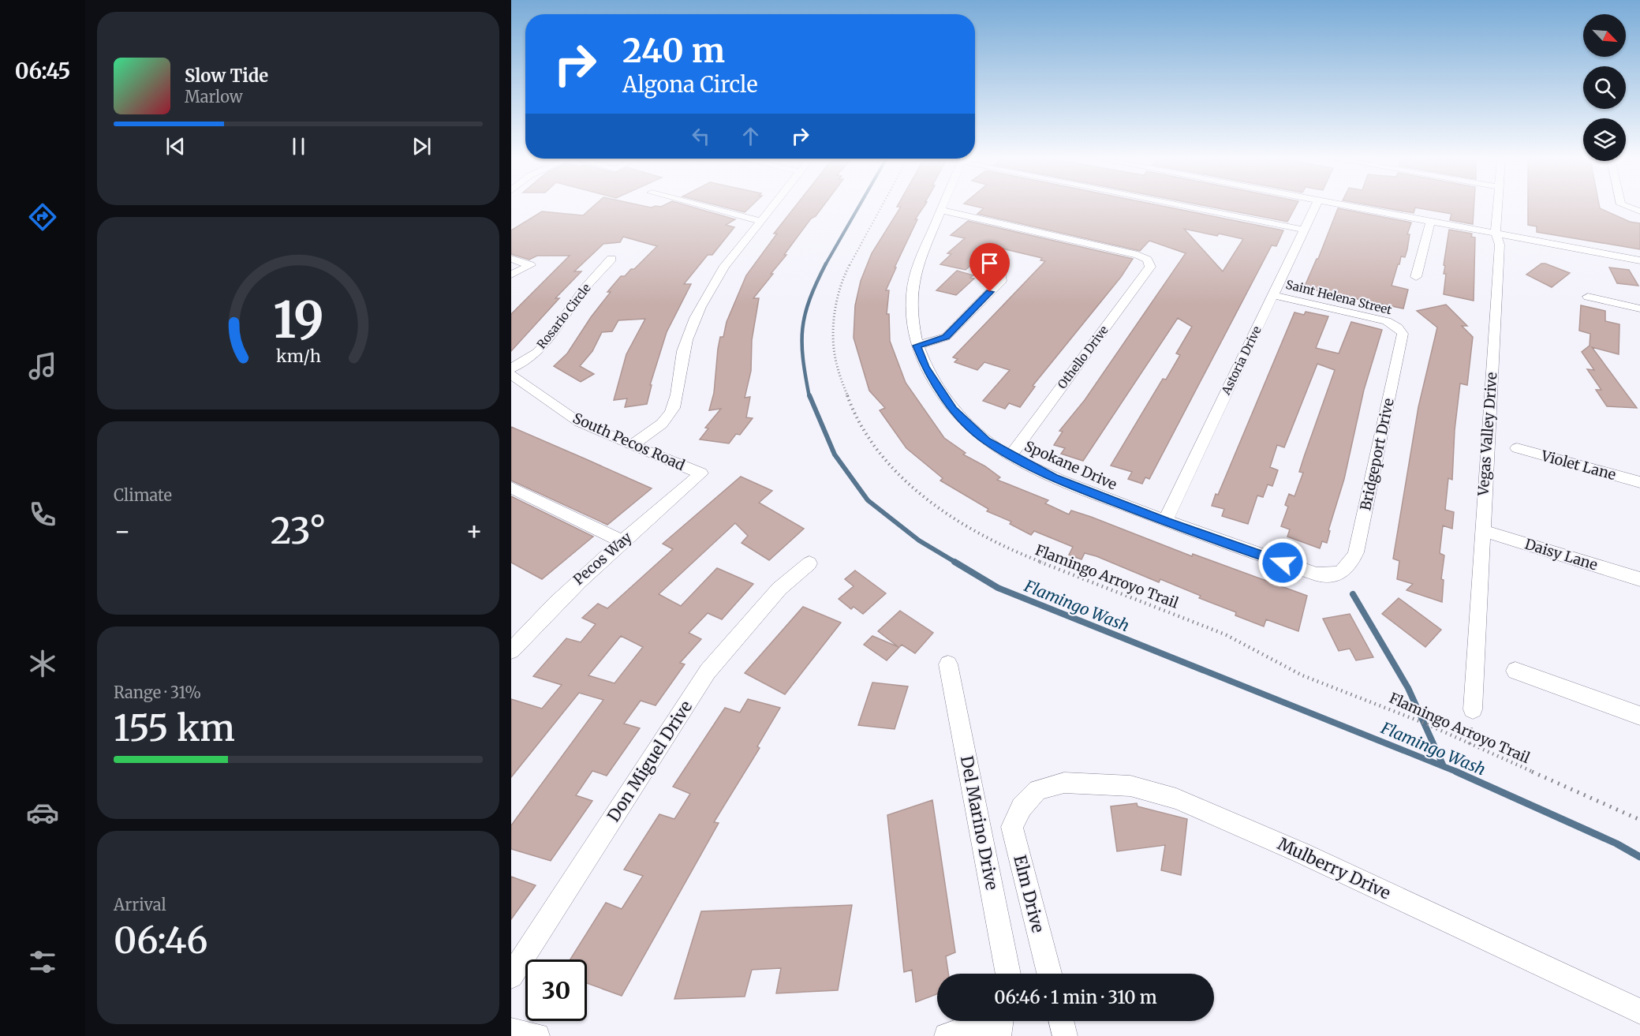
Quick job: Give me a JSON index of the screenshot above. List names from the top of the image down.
{
  "streets": {
    "street": [
      "Saint Helena Street",
      "Rosario Circle",
      "Othello Drive",
      "Astoria Drive",
      "Vegas Valley Drive",
      "South Pecos Road",
      "Bridgeport Drive",
      "Spokane Drive",
      "Violet Lane",
      "Daisy Lane",
      "Pecos Way",
      "Don Miguel Drive",
      "Del Marino Drive",
      "Mulberry Drive",
      "Elm Drive"
    ],
    "path": ["Flamingo Arroyo Trail"]
  },
  "crossings": [
    ["Saint Helena Street", "Astoria Drive"],
    ["Saint Helena Street", "Bridgeport Drive"],
    ["Othello Drive", "Spokane Drive"],
    ["Astoria Drive", "Spokane Drive"],
    ["Vegas Valley Drive", "Daisy Lane"],
    ["South Pecos Road", "Pecos Way"],
    ["Bridgeport Drive", "Spokane Drive"],
    ["Mulberry Drive", "Elm Drive"]
  ],
  "water": ["Flamingo Wash"],
  "north": "bottom right",
  "page": {
    "tabs": "06:45",
    "turn": ["240 m", "Algona Circle"],
    "song": ["Slow Tide", "Marlow"],
    "tile": [
      "Climate",
      ["Range · 31%", "155 km"],
      ["Arrival", "06:46"]
    ],
    "heat": ["−", "23°", "+"],
    "limit": "30",
    "trip": "06:46 · 1 min · 310 m",
    "gauge": ["19", "km/h"]
  }
}
